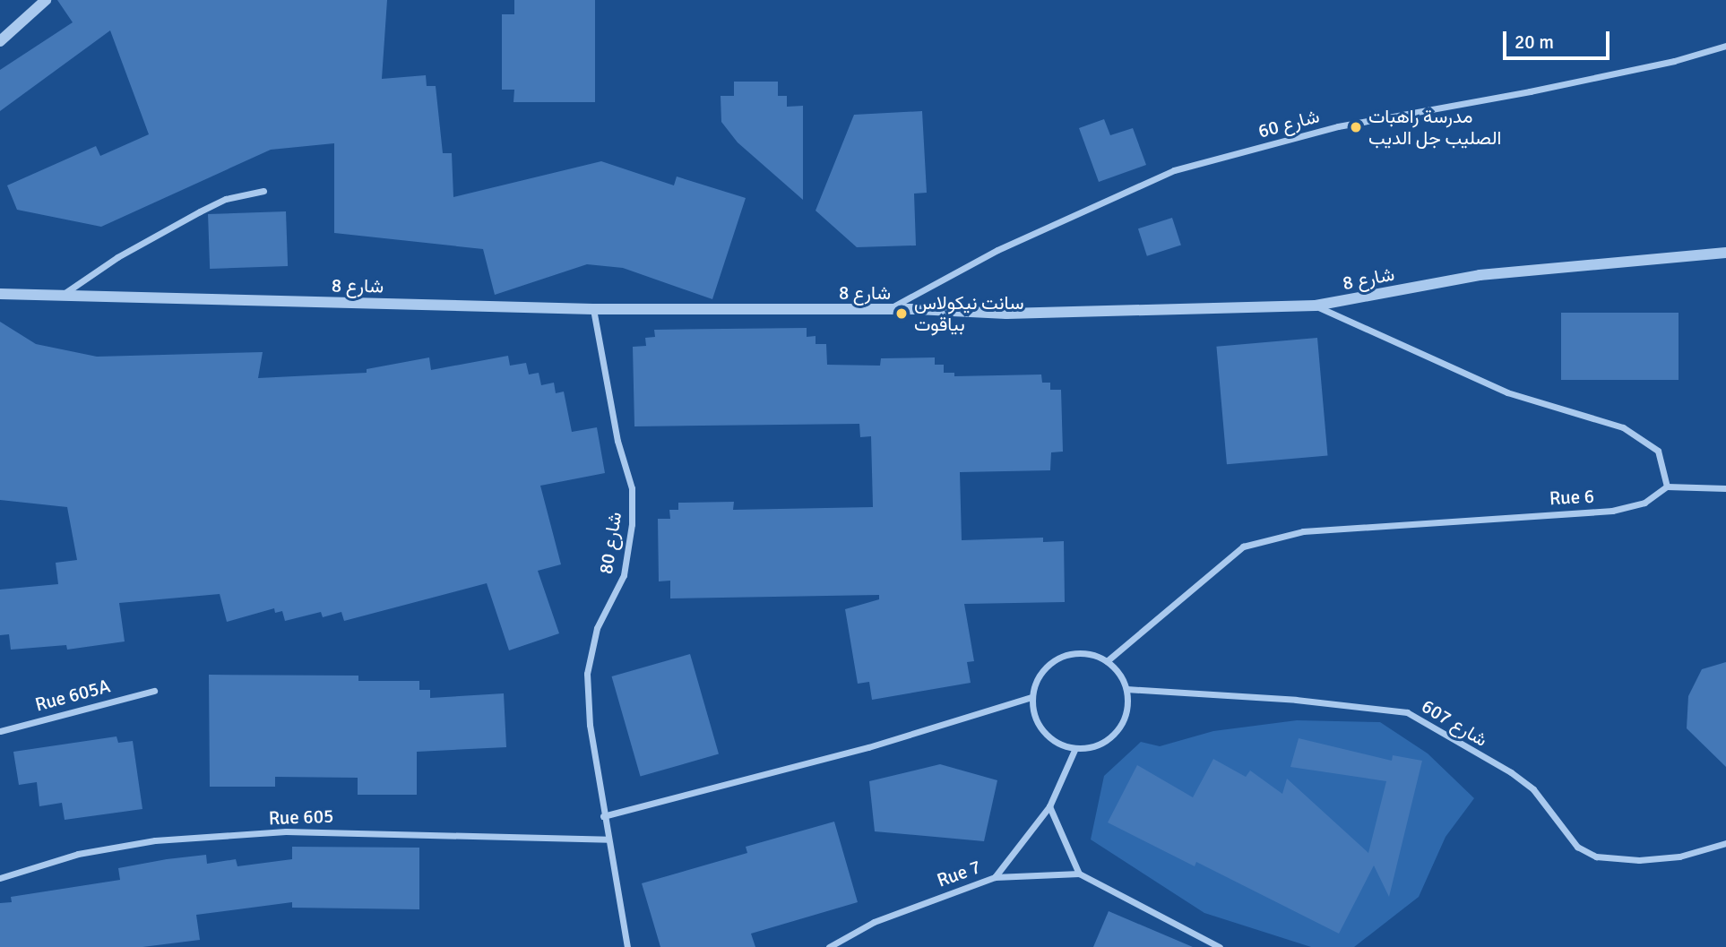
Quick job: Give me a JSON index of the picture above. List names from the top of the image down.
{
  "streets": {
    "street": [
      "شارع 60",
      "شارع 8",
      "Rue 6",
      "شارع 80",
      "Rue 605A",
      "شارع 607",
      "Rue 605",
      "Rue 7"
    ]
  },
  "crossings": [
    ["شارع 60", "شارع 8"],
    ["شارع 8", "شارع 80"],
    ["Rue 6", "شارع 607"],
    ["Rue 6", "Rue 7"],
    ["شارع 80", "Rue 605"],
    ["شارع 607", "Rue 7"]
  ],
  "places": ["مدرسة راهبات الصليب جل الديب", "سانت نيكولاس بياقوت"],
  "scale_bar": "20 m"
}
